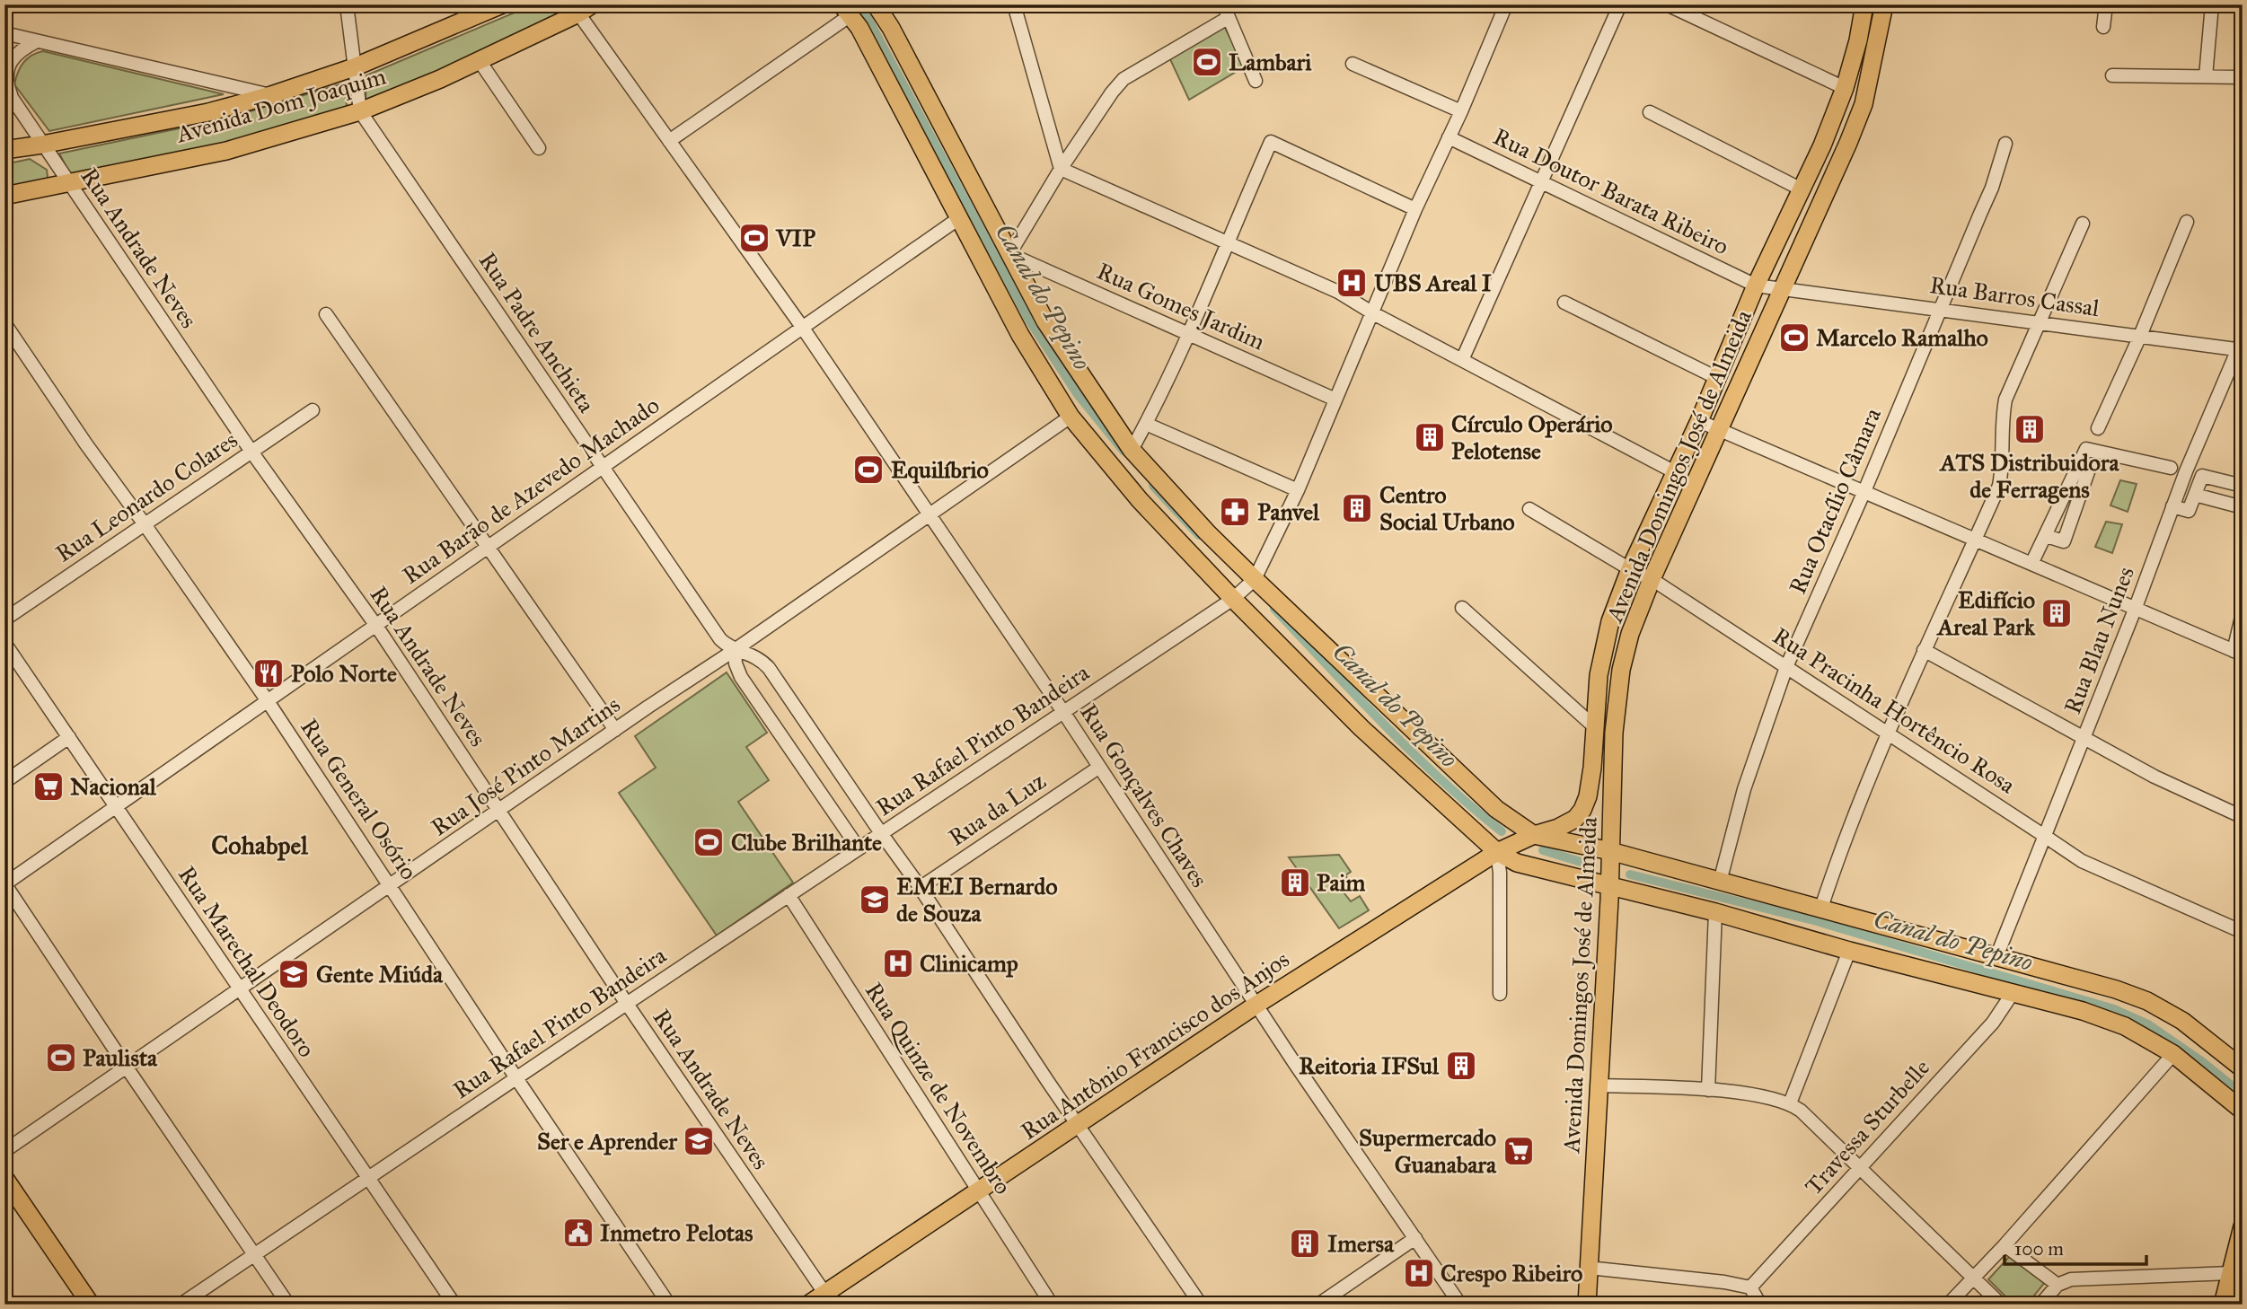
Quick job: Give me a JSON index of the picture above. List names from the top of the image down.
{
  "streets": {
    "main road": ["Avenida Dom Joaquim", "Avenida Domingos José de Almeida", "Rua Antônio Francisco dos Anjos"],
    "street": [
      "Rua Doutor Barata Ribeiro",
      "Rua Andrade Neves",
      "Rua Barros Cassal",
      "Rua Gomes Jardim",
      "Rua Padre Anchieta",
      "Rua Barão de Azevedo Machado",
      "Rua Leonardo Colares",
      "Rua Otacílio Câmara",
      "Rua Blau Nunes",
      "Rua Pracinha Hortêncio Rosa",
      "Rua Rafael Pinto Bandeira",
      "Rua José Pinto Martins",
      "Rua Gonçalves Chaves",
      "Rua General Osório",
      "Rua da Luz",
      "Rua Marechal Deodoro",
      "Rua Quinze de Novembro",
      "Travessa Sturbelle"
    ]
  },
  "crossings": [
    ["Avenida Dom Joaquim", "Rua Andrade Neves"],
    ["Avenida Dom Joaquim", "Rua Padre Anchieta"],
    ["Avenida Dom Joaquim", "Rua Gonçalves Chaves"],
    ["Rua Doutor Barata Ribeiro", "Rua Barros Cassal"],
    ["Rua Doutor Barata Ribeiro", "Avenida Domingos José de Almeida"],
    ["Rua Doutor Barata Ribeiro", "Rua Rafael Pinto Bandeira"],
    ["Rua Andrade Neves", "Rua Barão de Azevedo Machado"],
    ["Rua Andrade Neves", "Rua Leonardo Colares"],
    ["Rua Andrade Neves", "Rua Rafael Pinto Bandeira"],
    ["Rua Andrade Neves", "Rua José Pinto Martins"],
    ["Rua Andrade Neves", "Rua Antônio Francisco dos Anjos"],
    ["Rua Barros Cassal", "Avenida Domingos José de Almeida"],
    ["Rua Barros Cassal", "Rua Otacílio Câmara"],
    ["Rua Barros Cassal", "Rua Blau Nunes"],
    ["Rua Gomes Jardim", "Rua Rafael Pinto Bandeira"],
    ["Rua Padre Anchieta", "Rua Barão de Azevedo Machado"],
    ["Rua Padre Anchieta", "Rua José Pinto Martins"],
    ["Avenida Domingos José de Almeida", "Rua Pracinha Hortêncio Rosa"],
    ["Avenida Domingos José de Almeida", "Rua Antônio Francisco dos Anjos"],
    ["Rua Barão de Azevedo Machado", "Rua Gonçalves Chaves"],
    ["Rua Barão de Azevedo Machado", "Rua General Osório"],
    ["Rua Barão de Azevedo Machado", "Rua Marechal Deodoro"],
    ["Rua Leonardo Colares", "Rua General Osório"],
    ["Rua Otacílio Câmara", "Rua Pracinha Hortêncio Rosa"],
    ["Rua Blau Nunes", "Rua Pracinha Hortêncio Rosa"],
    ["Rua Rafael Pinto Bandeira", "Rua Gonçalves Chaves"],
    ["Rua Rafael Pinto Bandeira", "Rua General Osório"],
    ["Rua Rafael Pinto Bandeira", "Rua Marechal Deodoro"],
    ["Rua Rafael Pinto Bandeira", "Rua Quinze de Novembro"],
    ["Rua José Pinto Martins", "Rua Gonçalves Chaves"],
    ["Rua José Pinto Martins", "Rua General Osório"],
    ["Rua José Pinto Martins", "Rua Marechal Deodoro"],
    ["Rua Gonçalves Chaves", "Rua da Luz"],
    ["Rua Gonçalves Chaves", "Rua Antônio Francisco dos Anjos"],
    ["Rua Antônio Francisco dos Anjos", "Rua Quinze de Novembro"]
  ],
  "districts": ["Cohabpel"],
  "water": ["Canal do Pepino"],
  "places": {
    "sports": [
      "Lambari",
      "VIP",
      "Marcelo Ramalho",
      "Equilíbrio",
      "Clube Brilhante",
      "Paulista"
    ],
    "hospital": ["UBS Areal I", "Clinicamp", "Crespo Ribeiro"],
    "building": [
      "ATS Distribuidora de Ferragens",
      "Círculo Operário Pelotense",
      "Centro Social Urbano",
      "Edifício Areal Park",
      "Paim",
      "Reitoria IFSul",
      "Imersa"
    ],
    "pharmacy": ["Panvel"],
    "restaurant": ["Polo Norte"],
    "supermarket": ["Nacional", "Supermercado Guanabara"],
    "school or university": ["EMEI Bernardo de Souza", "Gente Miúda", "Ser e Aprender"],
    "public building": ["Inmetro Pelotas"]
  },
  "scale_bar": "100 m"
}
